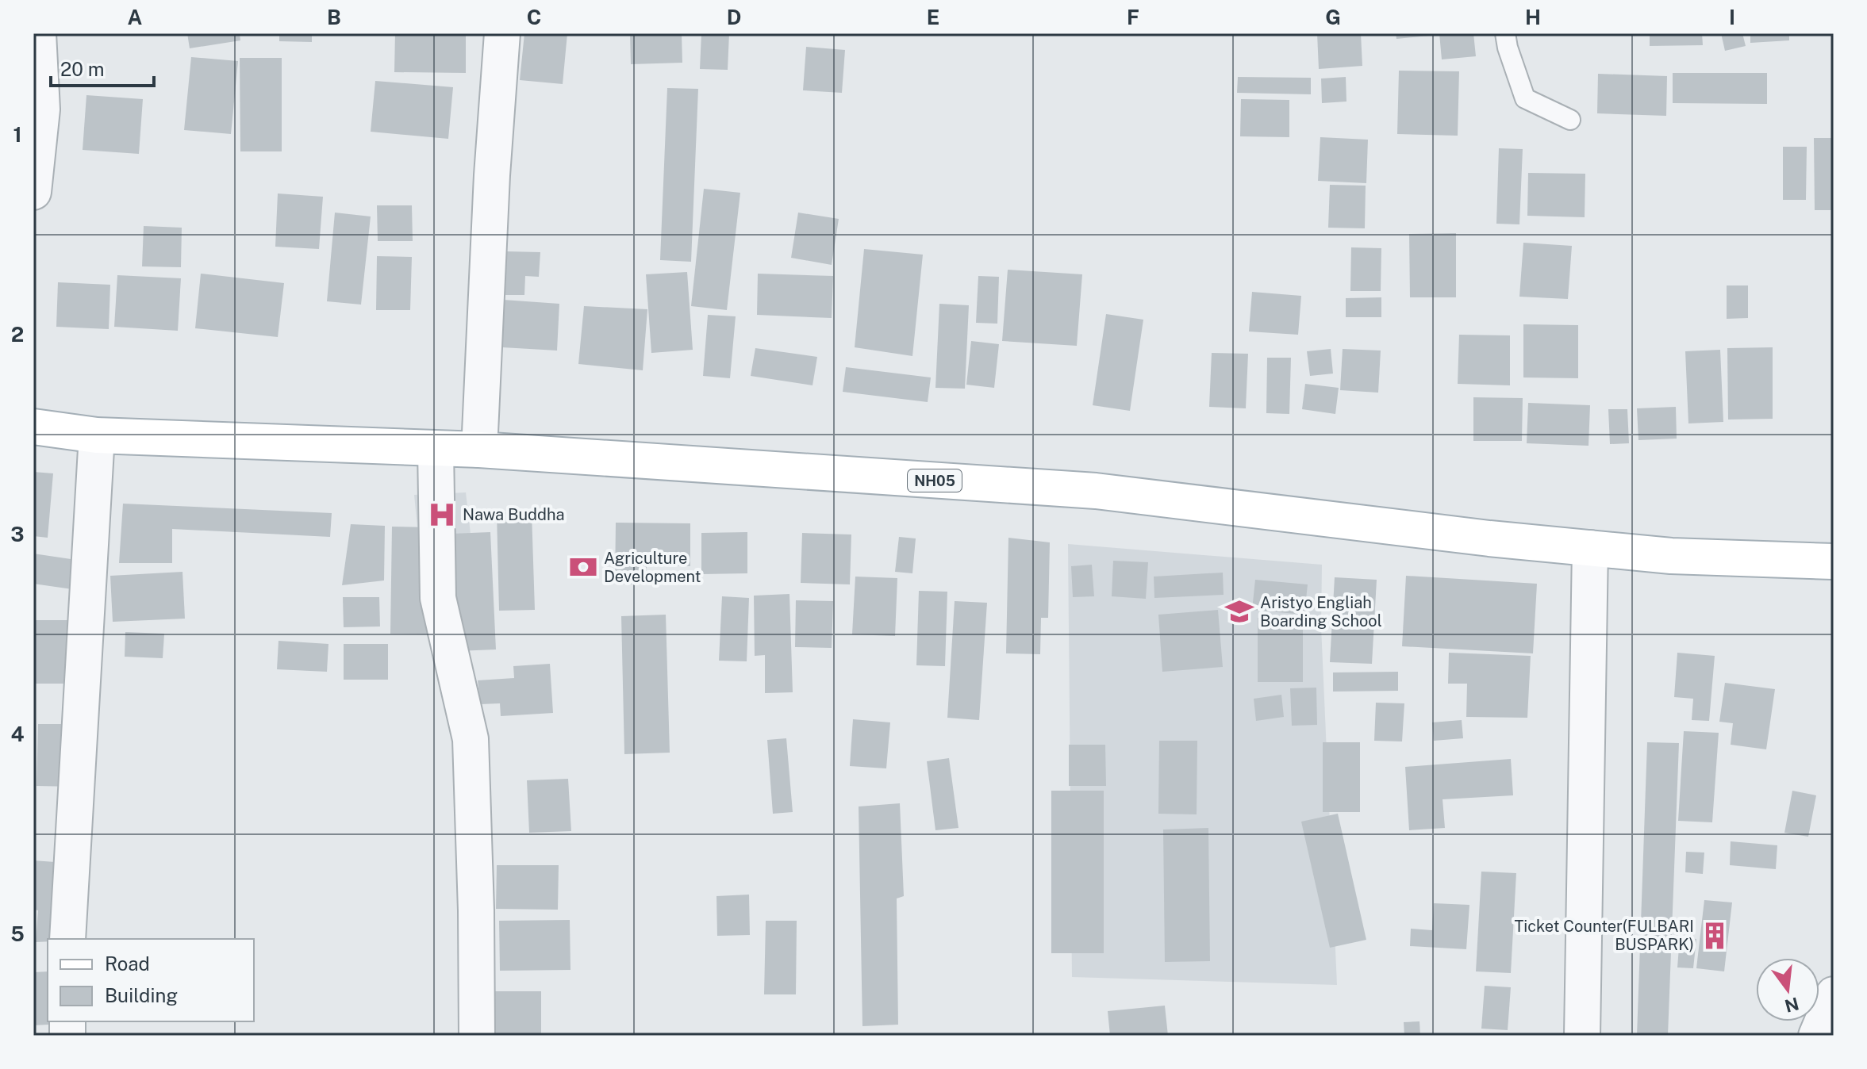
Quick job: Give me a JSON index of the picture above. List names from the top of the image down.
{
  "streets": {
    "main road": ["NH05"]
  },
  "places": {
    "hospital": ["Nawa Buddha"],
    "bank": ["Agriculture Development"],
    "school or university": ["Aristyo Engliah Boarding School"],
    "building": ["Ticket Counter(FULBARI BUSPARK)"]
  },
  "legend": ["Road", "Building"],
  "scale_bar": "20 m",
  "north": "bottom",
  "grid": {
    "columns": [
      "A",
      "B",
      "C",
      "D",
      "E",
      "F",
      "G",
      "H",
      "I"
    ],
    "rows": [
      "1",
      "2",
      "3",
      "4",
      "5"
    ]
  }
}
